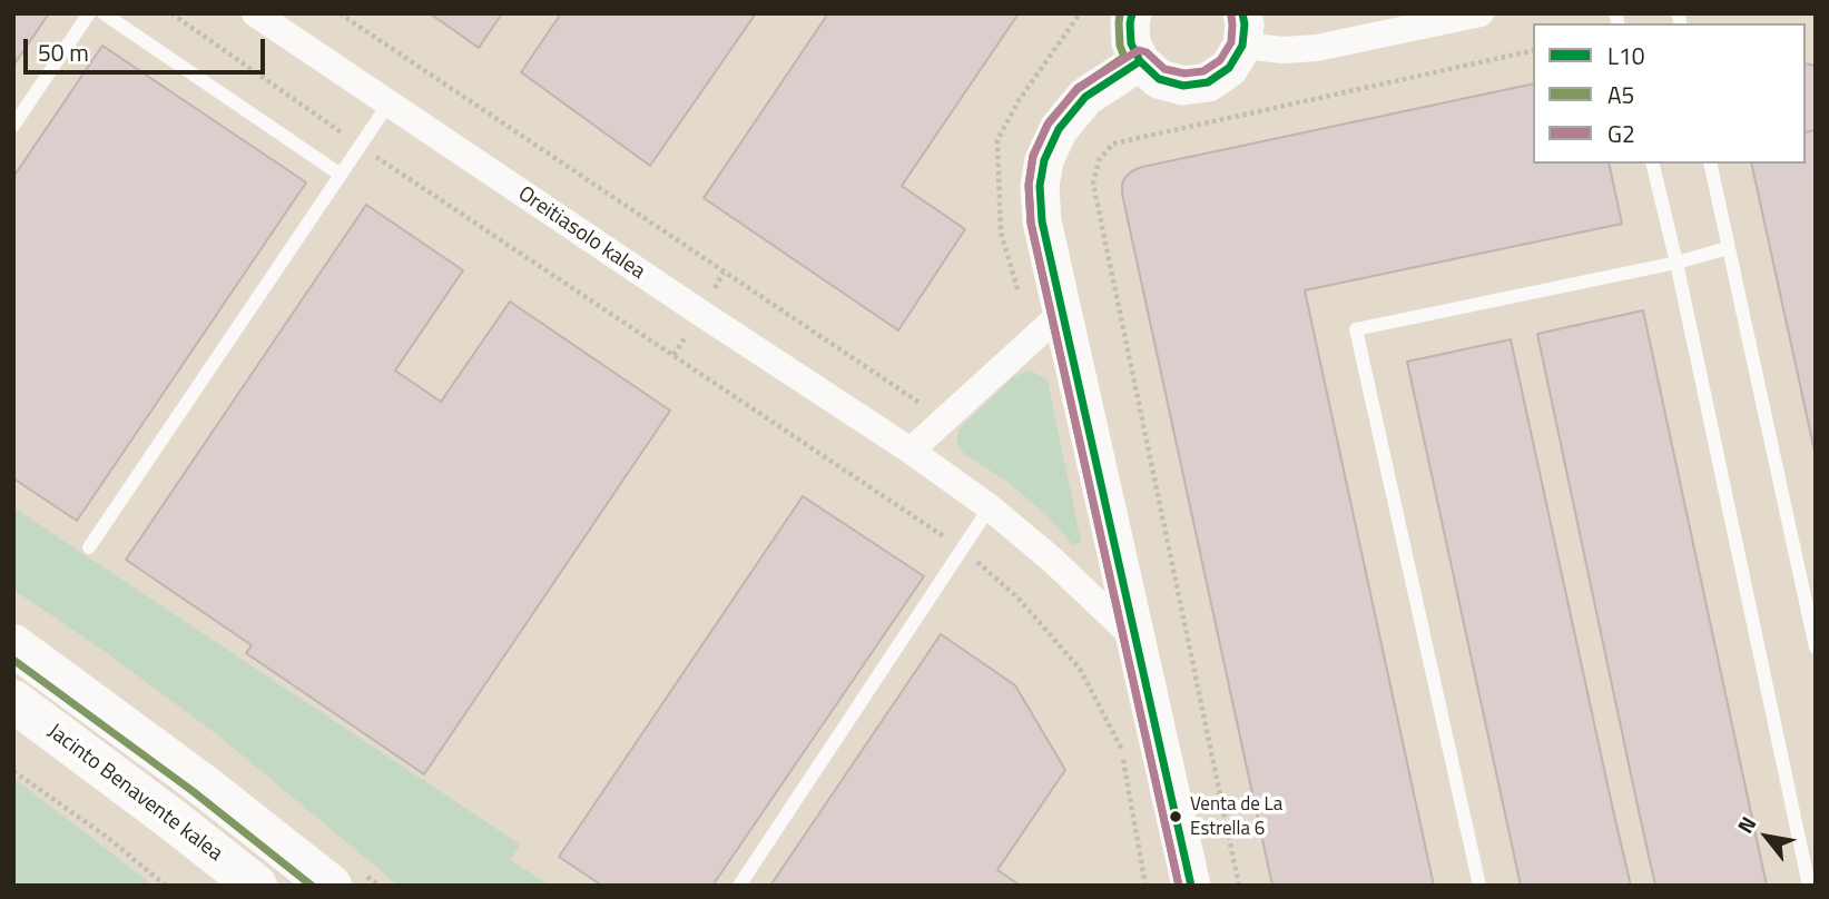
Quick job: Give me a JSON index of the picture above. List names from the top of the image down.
{
  "streets": {
    "main road": ["Jacinto Benavente kalea"],
    "street": ["Oreitiasolo kalea"]
  },
  "places": ["Venta de La Estrella 6"],
  "lines": ["transit line L10", "transit line A5", "transit line G2"],
  "legend": ["L10", "A5", "G2"],
  "scale_bar": "50 m",
  "north": "top left"
}
